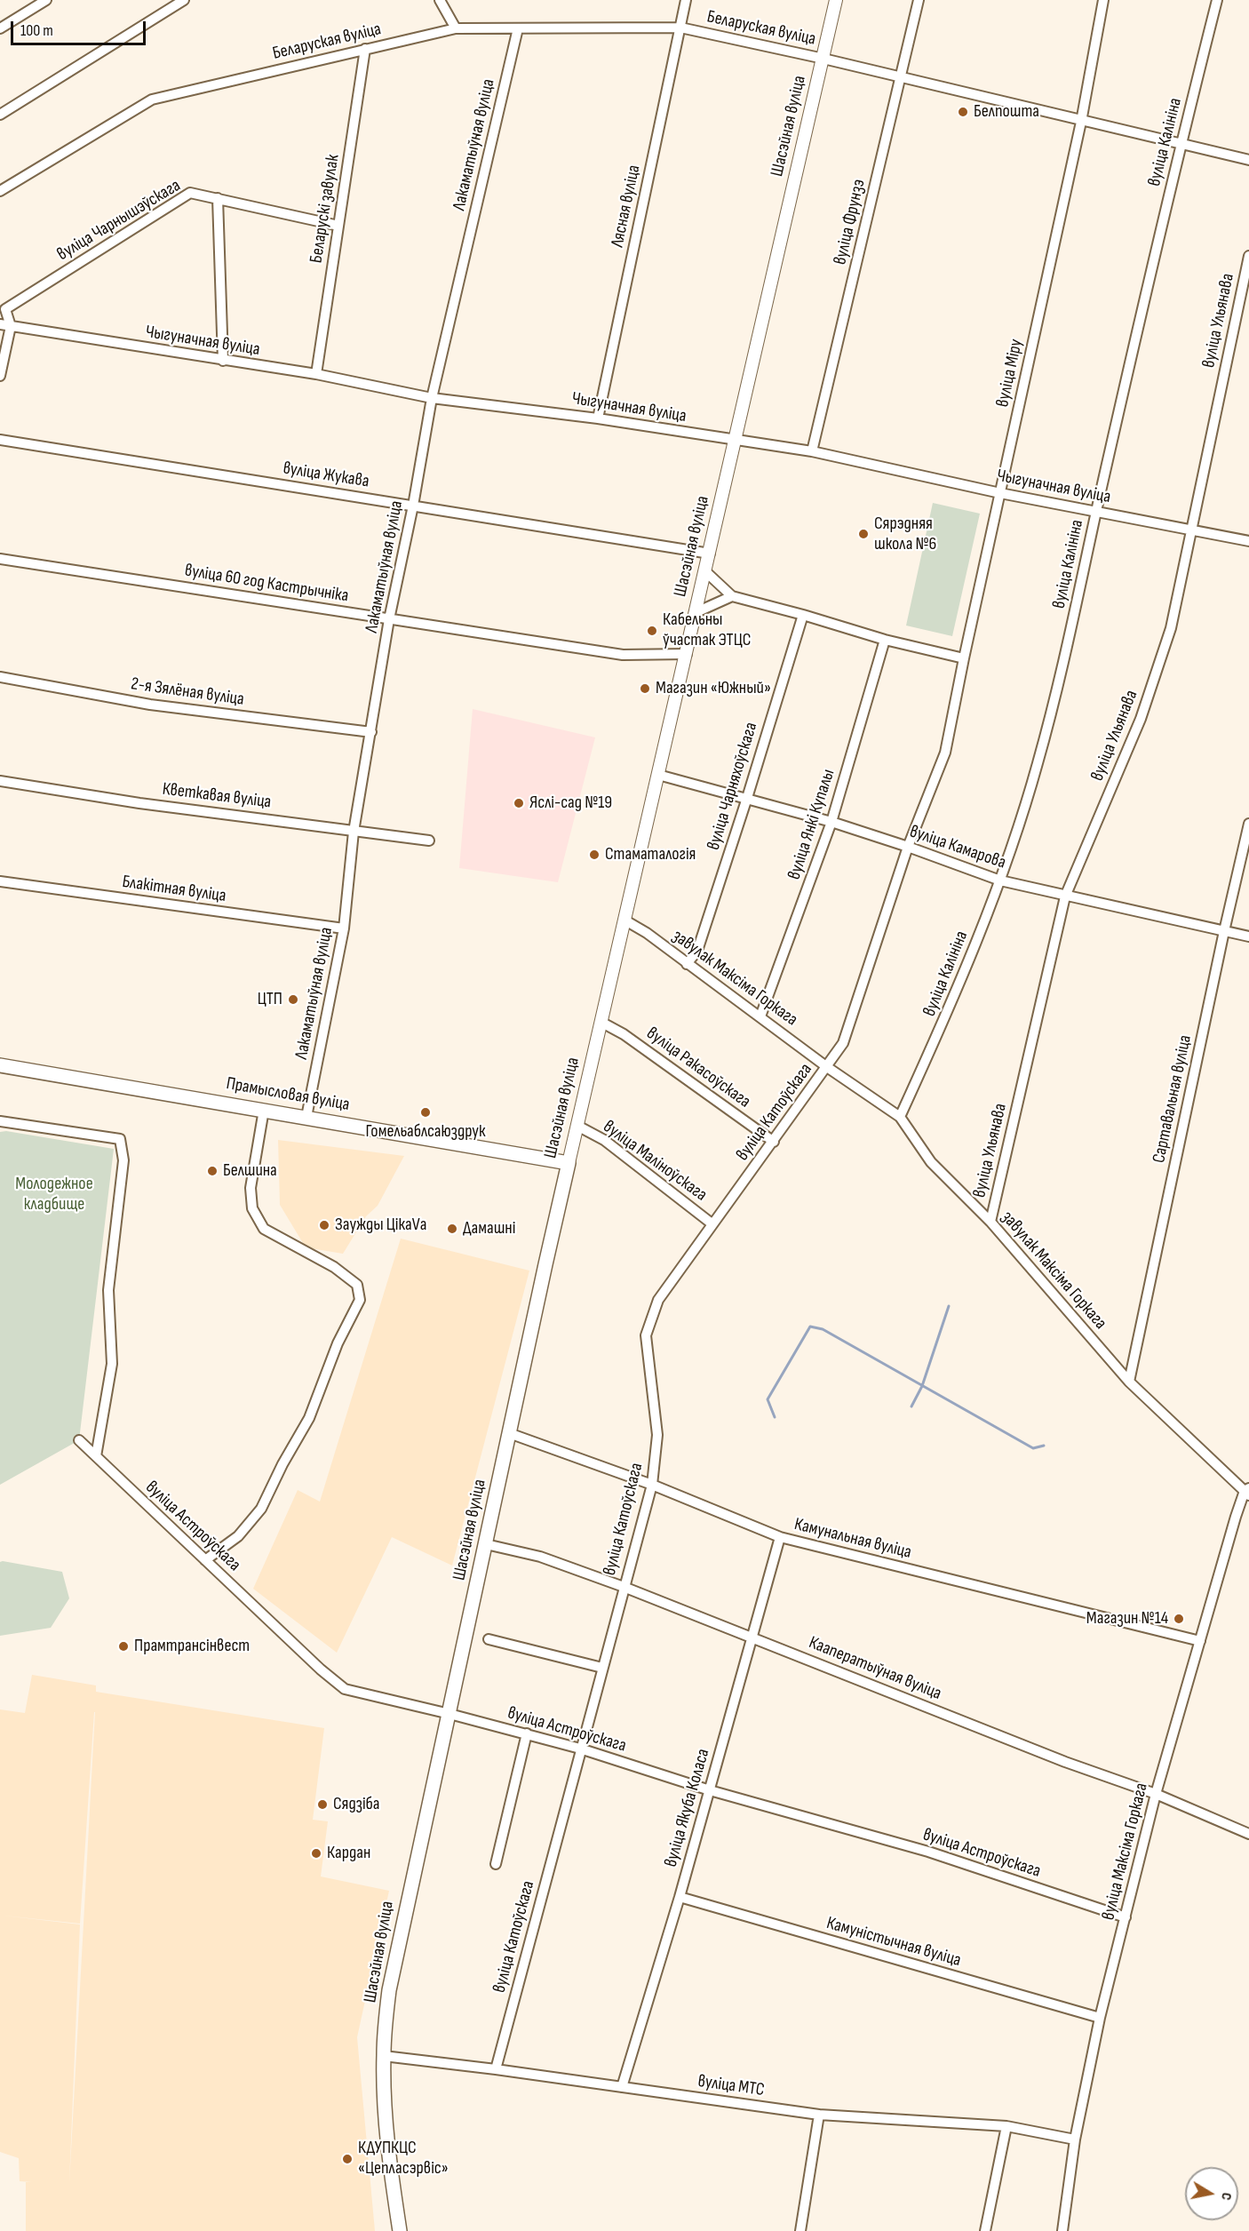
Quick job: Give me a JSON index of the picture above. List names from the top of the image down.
{
  "streets": {
    "main road": ["Шасэйная вуліца", "Прамысловая вуліца"],
    "street": [
      "Беларуская вуліца",
      "вуліца Калініна",
      "Лакаматыўная вуліца",
      "Лясная вуліца",
      "Беларускі завулак",
      "вуліца Чарнышэўскага",
      "вуліца Фрунзэ",
      "вуліца Ульянава",
      "Чыгуначная вуліца",
      "вуліца Міру",
      "вуліца Жукава",
      "вуліца 60 год Кастрычніка",
      "2-я Зялёная вуліца",
      "вуліца Чарняхоўскага",
      "Кветкавая вуліца",
      "вуліца Янкі Купалы",
      "вуліца Камарова",
      "Блакітная вуліца",
      "завулак Максіма Горкага",
      "вуліца Ракасоўскага",
      "Сартавальная вуліца",
      "вуліца Катоўскага",
      "вуліца Маліноўскага",
      "вуліца Астроўскага",
      "Камунальная вуліца",
      "Кааператыўная вуліца",
      "вуліца Якуба Коласа",
      "вуліца Максіма Горкага",
      "Камуністычная вуліца",
      "вуліца МТС"
    ]
  },
  "crossings": [
    ["Беларуская вуліца", "Шасэйная вуліца"],
    ["Беларуская вуліца", "вуліца Калініна"],
    ["Беларуская вуліца", "Лакаматыўная вуліца"],
    ["Беларуская вуліца", "Лясная вуліца"],
    ["Беларуская вуліца", "Беларускі завулак"],
    ["Беларуская вуліца", "вуліца Фрунзэ"],
    ["Беларуская вуліца", "вуліца Міру"],
    ["Шасэйная вуліца", "Чыгуначная вуліца"],
    ["Шасэйная вуліца", "вуліца Жукава"],
    ["Шасэйная вуліца", "вуліца 60 год Кастрычніка"],
    ["Шасэйная вуліца", "вуліца Камарова"],
    ["Шасэйная вуліца", "завулак Максіма Горкага"],
    ["Шасэйная вуліца", "вуліца Ракасоўскага"],
    ["Шасэйная вуліца", "Прамысловая вуліца"],
    ["Шасэйная вуліца", "вуліца Маліноўскага"],
    ["Шасэйная вуліца", "вуліца Астроўскага"],
    ["Шасэйная вуліца", "Камунальная вуліца"],
    ["Шасэйная вуліца", "Кааператыўная вуліца"],
    ["Шасэйная вуліца", "вуліца МТС"],
    ["вуліца Калініна", "Чыгуначная вуліца"],
    ["вуліца Калініна", "вуліца Камарова"],
    ["вуліца Калініна", "завулак Максіма Горкага"],
    ["Лакаматыўная вуліца", "Чыгуначная вуліца"],
    ["Лакаматыўная вуліца", "вуліца Жукава"],
    ["Лакаматыўная вуліца", "вуліца 60 год Кастрычніка"],
    ["Лакаматыўная вуліца", "2-я Зялёная вуліца"],
    ["Лакаматыўная вуліца", "Кветкавая вуліца"],
    ["Лакаматыўная вуліца", "Блакітная вуліца"],
    ["Лакаматыўная вуліца", "Прамысловая вуліца"],
    ["Лясная вуліца", "Чыгуначная вуліца"],
    ["Беларускі завулак", "вуліца Чарнышэўскага"],
    ["Беларускі завулак", "Чыгуначная вуліца"],
    ["вуліца Чарнышэўскага", "Чыгуначная вуліца"],
    ["вуліца Фрунзэ", "Чыгуначная вуліца"],
    ["вуліца Ульянава", "Чыгуначная вуліца"],
    ["вуліца Ульянава", "вуліца Камарова"],
    ["вуліца Ульянава", "завулак Максіма Горкага"],
    ["Чыгуначная вуліца", "вуліца Міру"],
    ["вуліца Міру", "вуліца Катоўскага"],
    ["вуліца Чарняхоўскага", "вуліца Камарова"],
    ["вуліца Чарняхоўскага", "завулак Максіма Горкага"],
    ["вуліца Янкі Купалы", "вуліца Камарова"],
    ["вуліца Янкі Купалы", "завулак Максіма Горкага"],
    ["вуліца Камарова", "Сартавальная вуліца"],
    ["вуліца Камарова", "вуліца Катоўскага"],
    ["завулак Максіма Горкага", "Сартавальная вуліца"],
    ["завулак Максіма Горкага", "вуліца Катоўскага"],
    ["завулак Максіма Горкага", "вуліца Максіма Горкага"],
    ["вуліца Ракасоўскага", "вуліца Катоўскага"],
    ["вуліца Катоўскага", "вуліца Маліноўскага"],
    ["вуліца Катоўскага", "вуліца Астроўскага"],
    ["вуліца Катоўскага", "Камунальная вуліца"],
    ["вуліца Катоўскага", "Кааператыўная вуліца"],
    ["вуліца Катоўскага", "вуліца МТС"],
    ["вуліца Астроўскага", "вуліца Якуба Коласа"],
    ["вуліца Астроўскага", "вуліца Максіма Горкага"],
    ["Камунальная вуліца", "вуліца Якуба Коласа"],
    ["Камунальная вуліца", "вуліца Максіма Горкага"],
    ["Кааператыўная вуліца", "вуліца Якуба Коласа"],
    ["Кааператыўная вуліца", "вуліца Максіма Горкага"],
    ["вуліца Якуба Коласа", "Камуністычная вуліца"],
    ["вуліца Якуба Коласа", "вуліца МТС"],
    ["вуліца Максіма Горкага", "Камуністычная вуліца"],
    ["вуліца Максіма Горкага", "вуліца МТС"]
  ],
  "parks": ["Молодежное кладбище"],
  "places": [
    "Белпошта",
    "Сярэдняя школа №6",
    "Кабельны ўчастак ЭТЦС",
    "Магазин «Южный»",
    "Яслі-сад №19",
    "Стаматалогія",
    "ЦТП",
    "Гомельаблсаюздрук",
    "Белшина",
    "Заужды ЦікаVа",
    "Дамашні",
    "Магазин №14",
    "Прамтрансінвест",
    "Сядзіба",
    "Кардан",
    "КДУПКЦС «Цепласэрвіс»"
  ],
  "scale_bar": "100 m",
  "north": "right"
}
